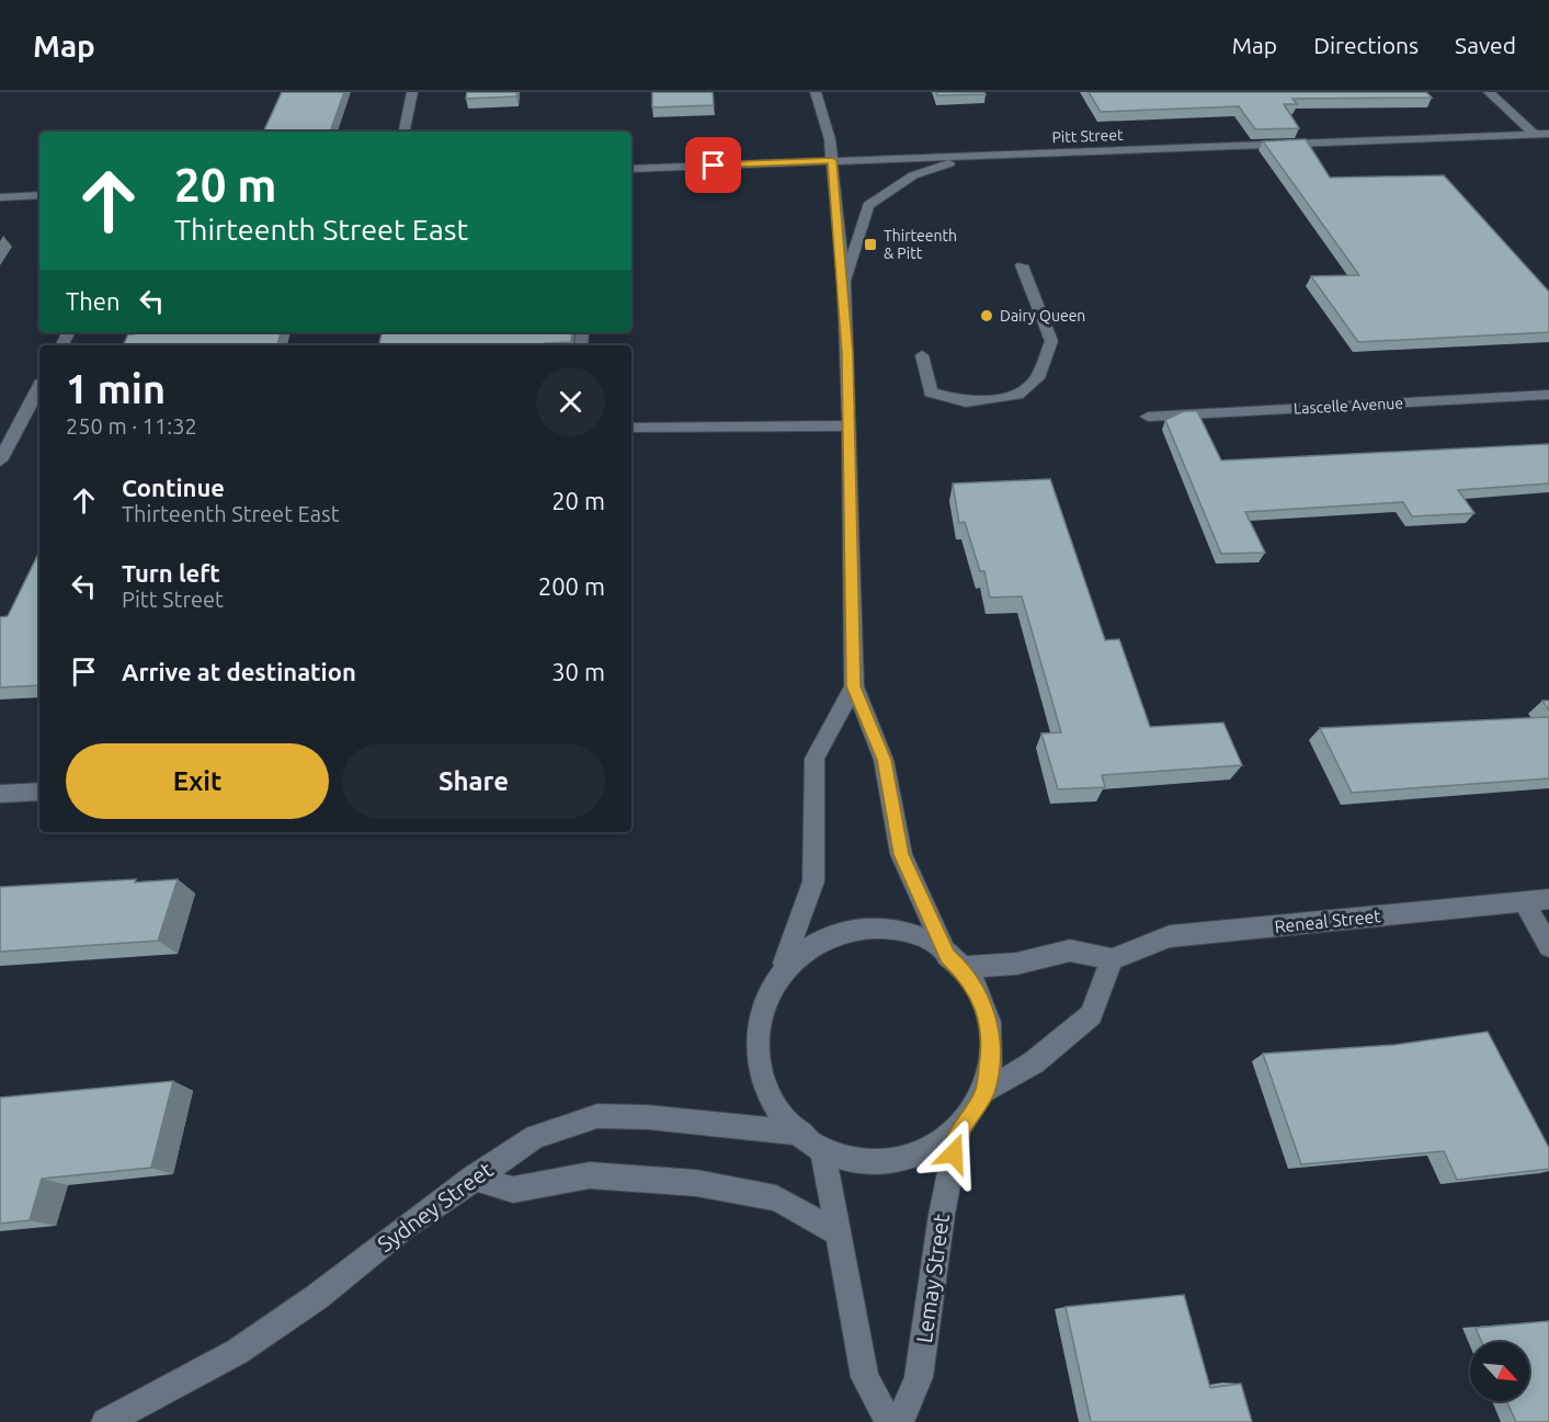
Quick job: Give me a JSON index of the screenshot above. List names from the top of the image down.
{
  "streets": {
    "street": [
      "Pitt Street",
      "Lascelle Avenue",
      "Reneal Street",
      "Sydney Street",
      "Lemay Street"
    ]
  },
  "crossings": [
    ["Sydney Street", "Lemay Street"]
  ],
  "places": {
    "transit": ["Thirteenth & Pitt"],
    "other": ["Dairy Queen"]
  },
  "north": "bottom right",
  "page": {
    "header": "Map",
    "nav": ["Map", "Directions", "Saved"],
    "turn": ["20 m", "Thirteenth Street East"],
    "then": "Then",
    "heading": ["1 min", "250 m · 11:32"],
    "list": [
      {
        "name": "Continue",
        "note": "Thirteenth Street East",
        "value": "20 m"
      },
      {
        "name": "Turn left",
        "note": "Pitt Street",
        "value": "200 m"
      },
      {
        "name": "Arrive at destination",
        "value": "30 m"
      }
    ],
    "buttons": ["Exit", "Share"]
  }
}
